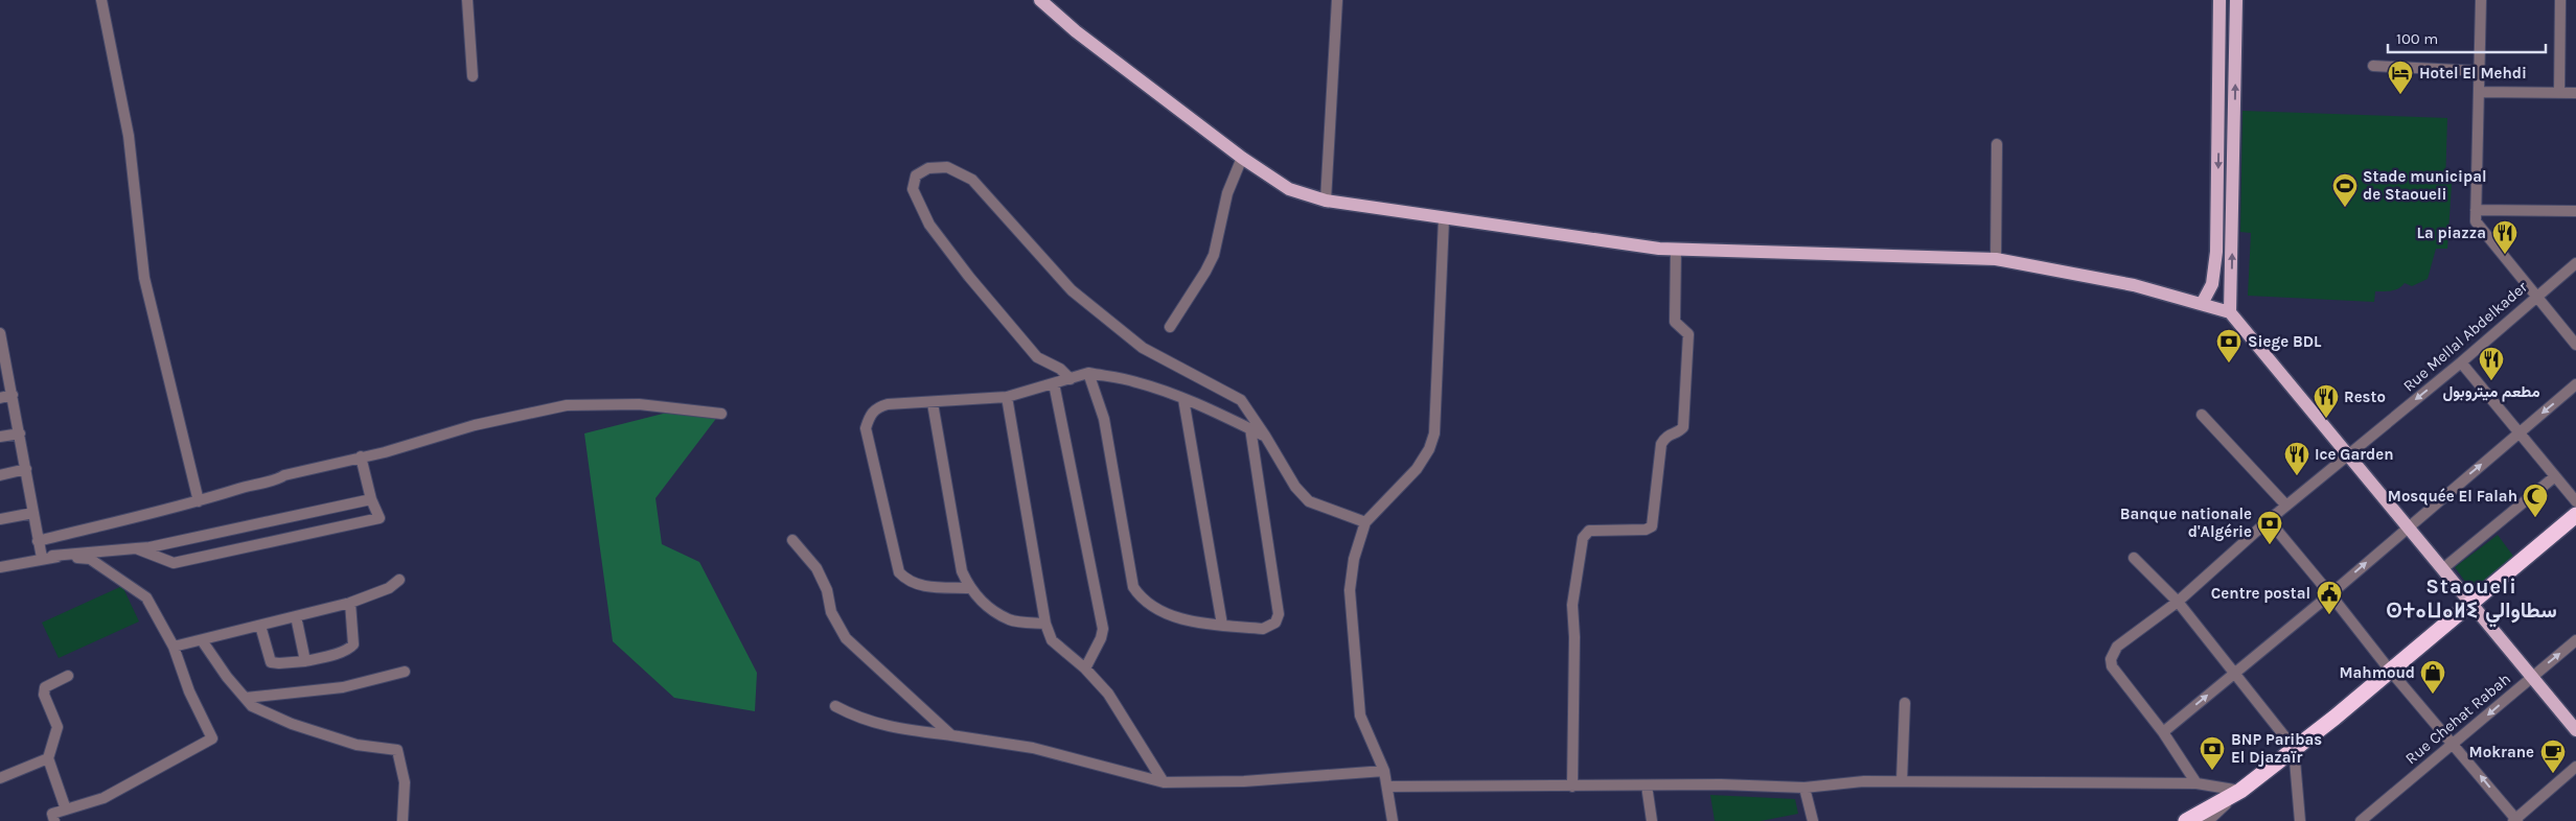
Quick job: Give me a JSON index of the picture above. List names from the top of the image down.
{
  "streets": {
    "street": ["Rue Mellal Abdelkader", "Rue Chehat Rabah"]
  },
  "districts": ["Staoueli ⵙⵜⴰⵡⴰⵍⵉ سطاوالي"],
  "places": {
    "hotel": ["Hotel El Mehdi"],
    "sports": ["Stade municipal de Staoueli"],
    "restaurant": [
      "La piazza",
      "مطعم ميتروبول",
      "Resto",
      "Ice Garden"
    ],
    "bank": ["Siege BDL", "Banque nationale d'Algérie", "BNP Paribas El Djazaïr"],
    "mosque": ["Mosquée El Falah"],
    "public building": ["Centre postal"],
    "shop": ["Mahmoud"],
    "cafe": ["Mokrane"]
  },
  "scale_bar": "100 m"
}
